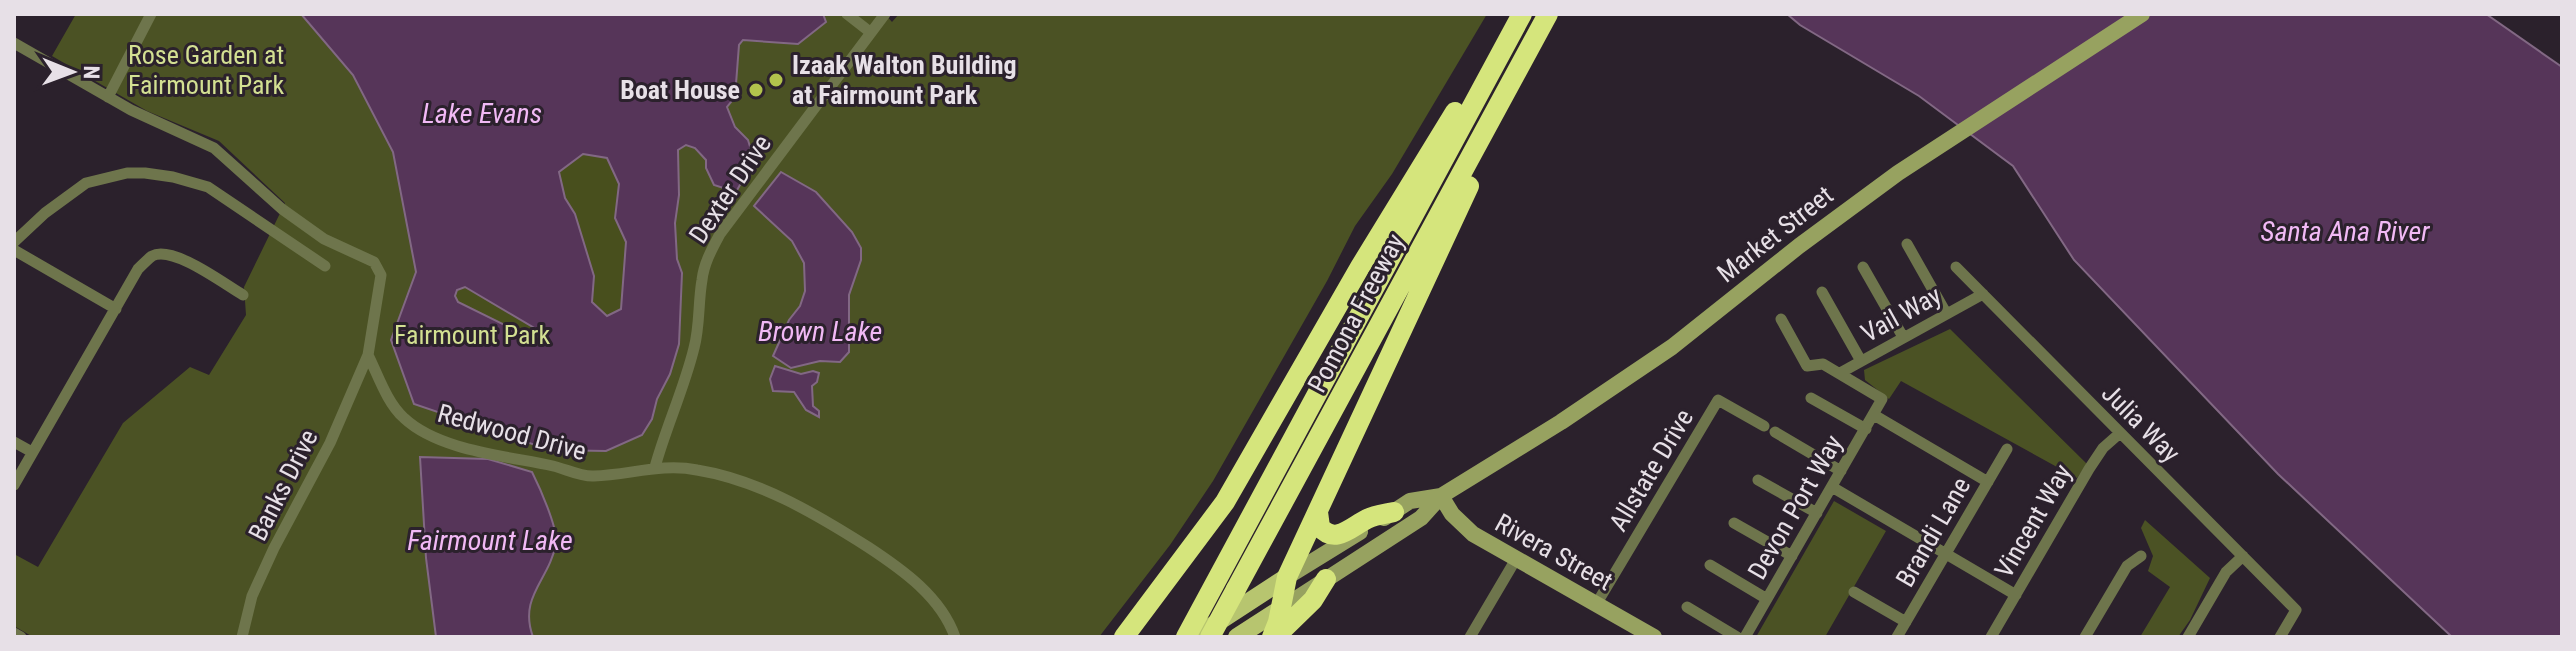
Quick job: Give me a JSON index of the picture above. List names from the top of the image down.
{
  "streets": {
    "highway": ["Pomona Freeway"],
    "main road": ["Market Street", "Rivera Street"],
    "street": [
      "Dexter Drive",
      "Vail Way",
      "Julia Way",
      "Redwood Drive",
      "Allstate Drive",
      "Banks Drive",
      "Devon Port Way",
      "Vincent Way",
      "Brandi Lane"
    ]
  },
  "crossings": [
    ["Dexter Drive", "Redwood Drive"],
    ["Market Street", "Rivera Street"],
    ["Vail Way", "Julia Way"],
    ["Vail Way", "Devon Port Way"],
    ["Julia Way", "Vincent Way"],
    ["Redwood Drive", "Banks Drive"],
    ["Allstate Drive", "Devon Port Way"],
    ["Allstate Drive", "Rivera Street"]
  ],
  "water": [
    "Lake Evans",
    "Santa Ana River",
    "Brown Lake",
    "Fairmount Lake"
  ],
  "parks": ["Rose Garden at Fairmount Park", "Fairmount Park"],
  "places": ["Izaak Walton Building at Fairmount Park", "Boat House"],
  "north": "right"
}
